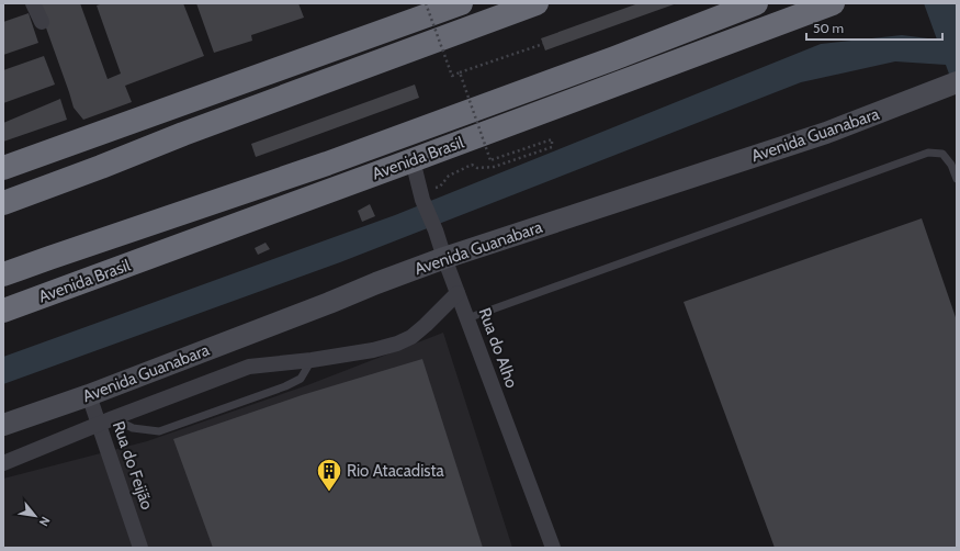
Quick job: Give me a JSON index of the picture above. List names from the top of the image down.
{
  "streets": {
    "highway": ["Avenida Brasil"],
    "street": ["Avenida Guanabara", "Rua do Alho", "Rua do Feijão"]
  },
  "crossings": [
    ["Avenida Guanabara", "Rua do Alho"],
    ["Avenida Guanabara", "Rua do Feijão"],
    ["Avenida Brasil", "Rua do Alho"]
  ],
  "places": {
    "building": ["Rio Atacadista"]
  },
  "scale_bar": "50 m",
  "north": "bottom right"
}
